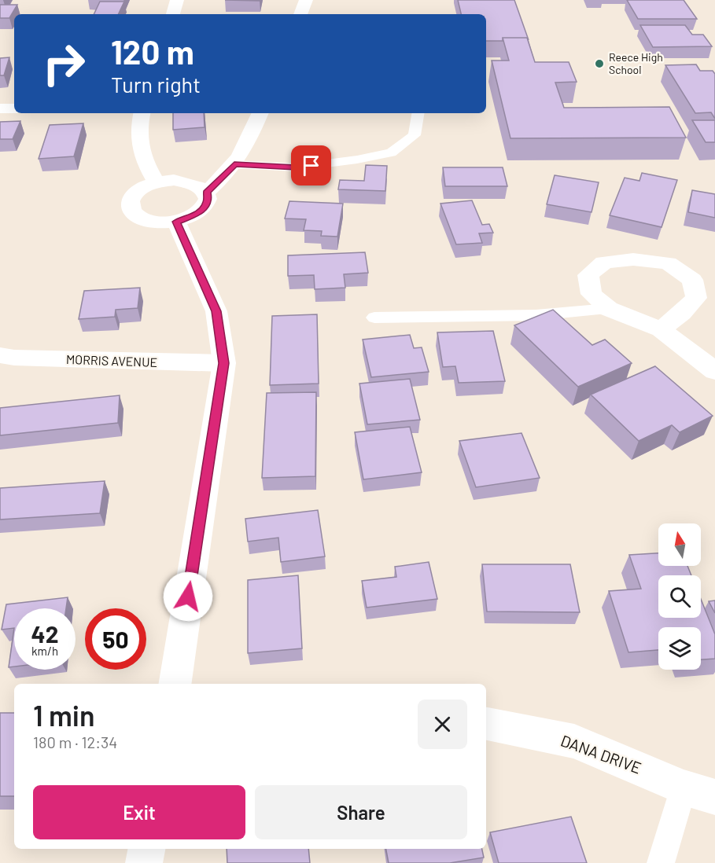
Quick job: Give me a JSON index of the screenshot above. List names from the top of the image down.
{
  "streets": {
    "main road": ["MORRIS AVENUE", "DANA DRIVE"]
  },
  "places": ["Reece High School"],
  "north": "top",
  "page": {
    "turn": ["120 m", "Turn right"],
    "speed": "42 km/h",
    "limit": "50",
    "heading": ["1 min", "180 m · 12:34"],
    "buttons": ["Exit", "Share"]
  }
}
